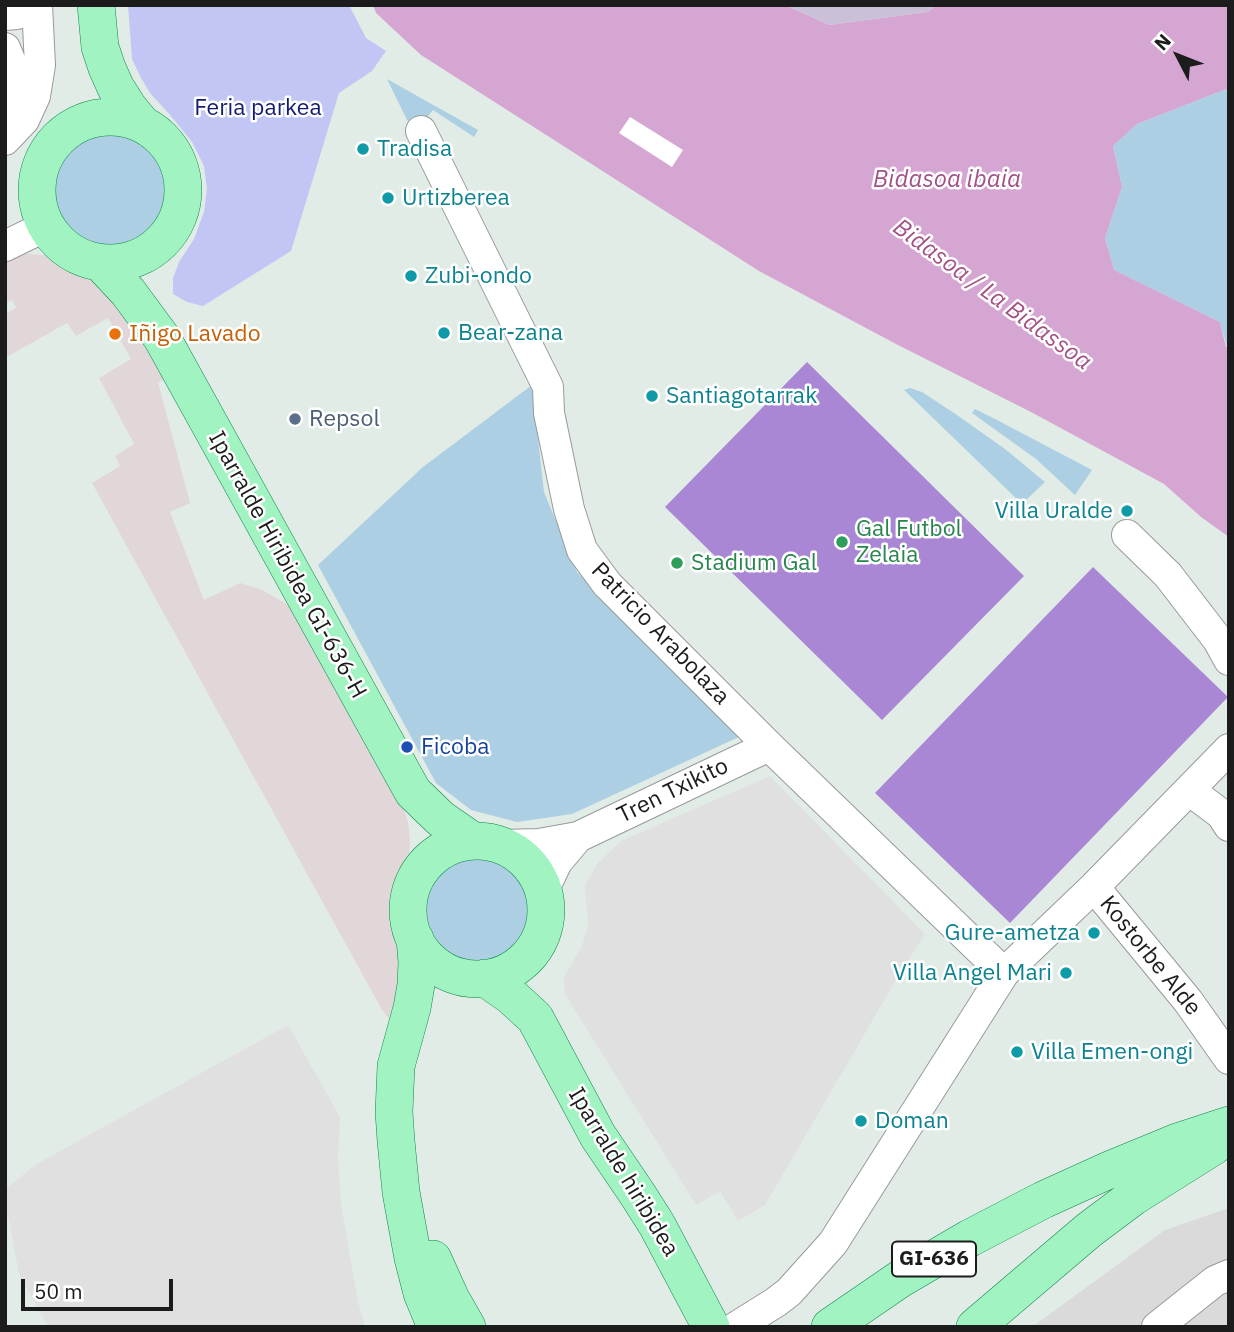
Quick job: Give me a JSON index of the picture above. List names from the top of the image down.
{
  "streets": {
    "main road": ["Iparralde Hiribidea GI-636-H", "Iparralde hiribidea", "GI-636"],
    "street": ["Patricio Arabolaza", "Tren Txikito", "Kostorbe Alde"]
  },
  "crossings": [
    ["Iparralde Hiribidea GI-636-H", "Tren Txikito"],
    ["Iparralde Hiribidea GI-636-H", "Iparralde hiribidea"],
    ["Patricio Arabolaza", "Tren Txikito"],
    ["Patricio Arabolaza", "Kostorbe Alde"],
    ["Tren Txikito", "Iparralde hiribidea"]
  ],
  "water": ["Bidasoa ibaia", "Bidasoa / La Bidassoa"],
  "parks": ["Feria parkea"],
  "places": [
    "Tradisa",
    "Urtizberea",
    "Zubi-ondo",
    "Bear-zana",
    "Iñigo Lavado",
    "Santiagotarrak",
    "Repsol",
    "Villa Uralde",
    "Gal Futbol Zelaia",
    "Stadium Gal",
    "Ficoba",
    "Gure-ametza",
    "Villa Angel Mari",
    "Villa Emen-ongi",
    "Doman"
  ],
  "scale_bar": "50 m",
  "north": "top left"
}
